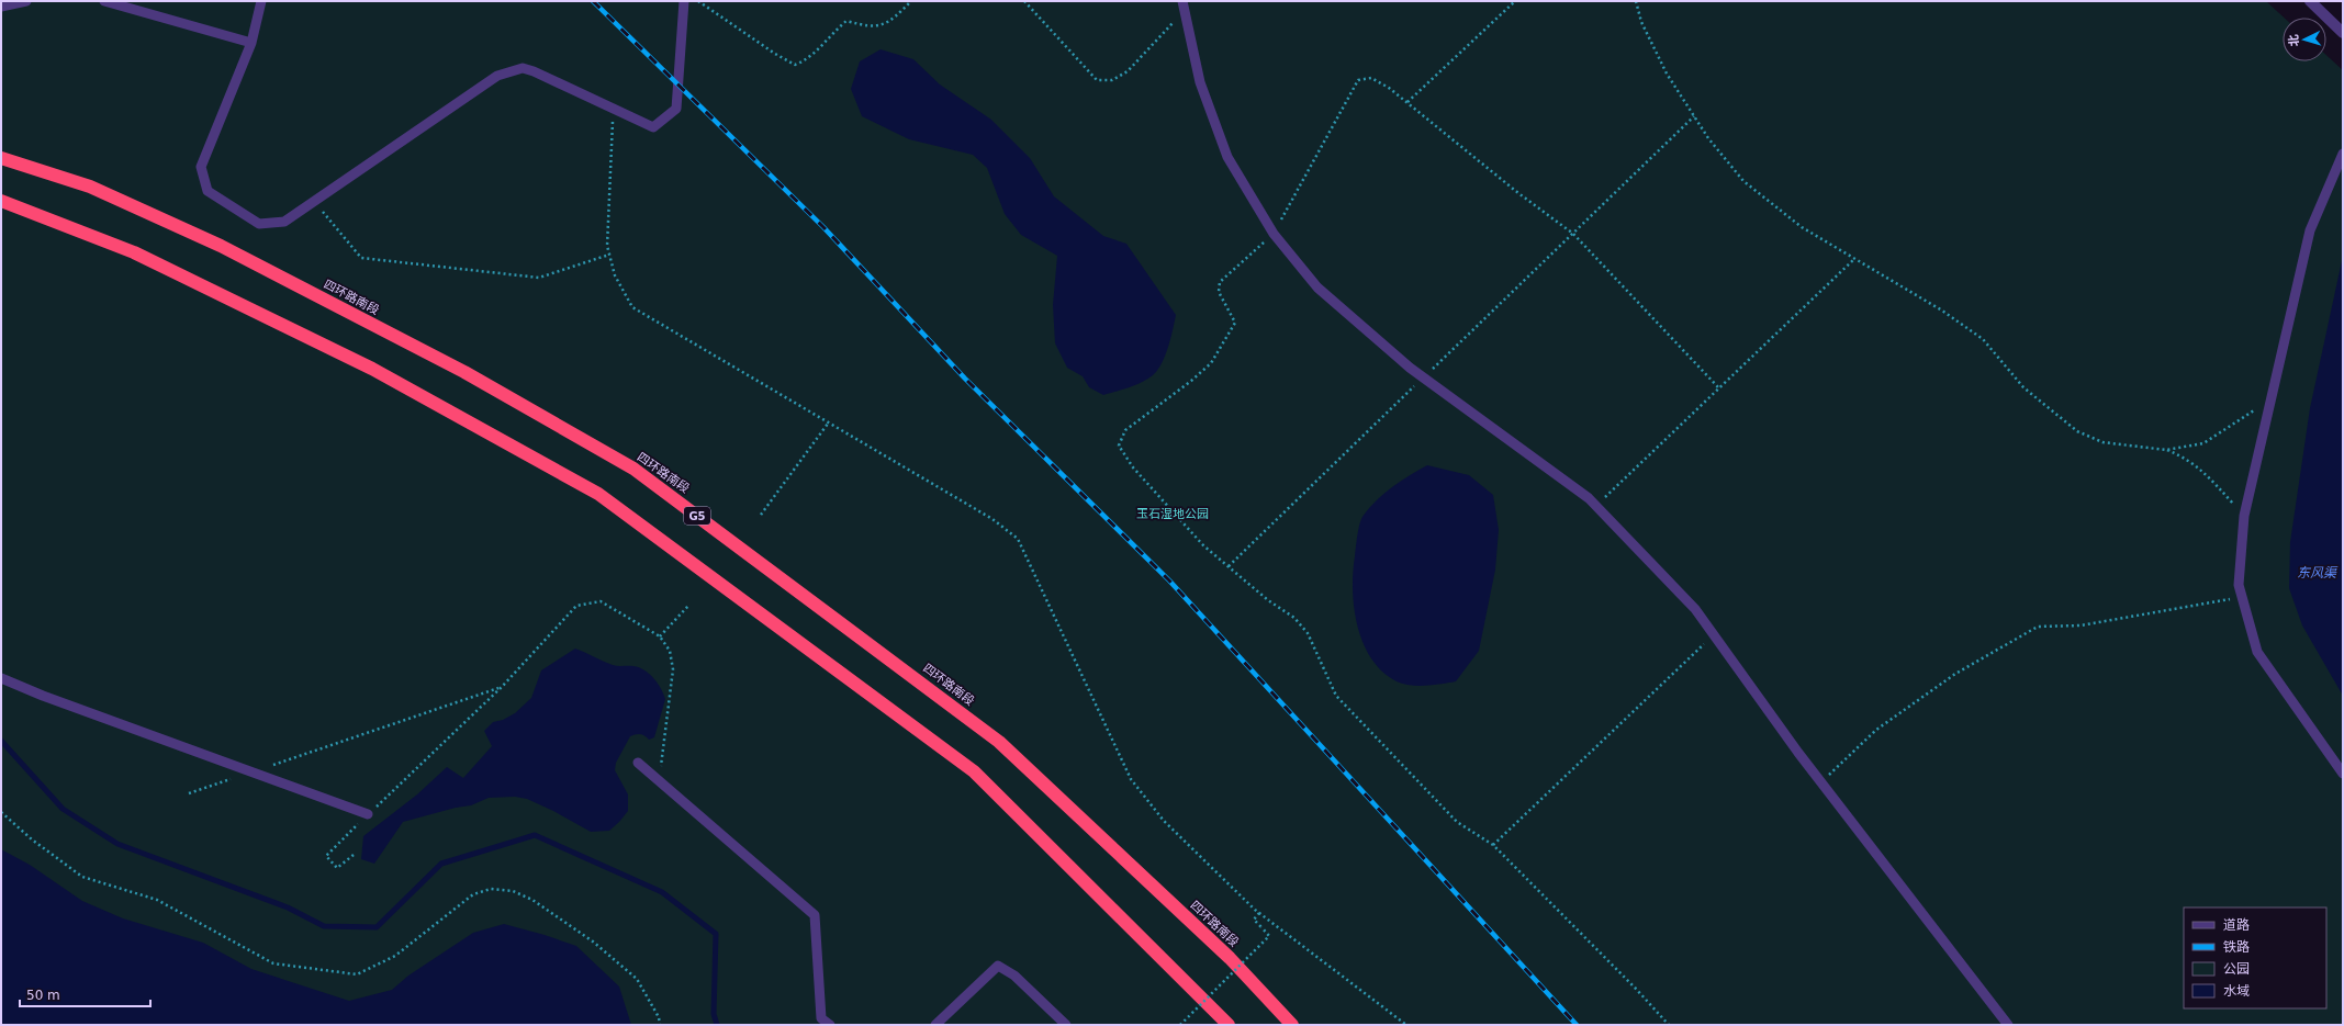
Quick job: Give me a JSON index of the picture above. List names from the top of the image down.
{
  "streets": {
    "highway": ["四环路南段", "G5"]
  },
  "water": ["东风渠"],
  "parks": ["玉石湿地公园"],
  "legend": [
    "道路",
    "铁路",
    "公园",
    "水域"
  ],
  "scale_bar": "50 m",
  "north": "left"
}
